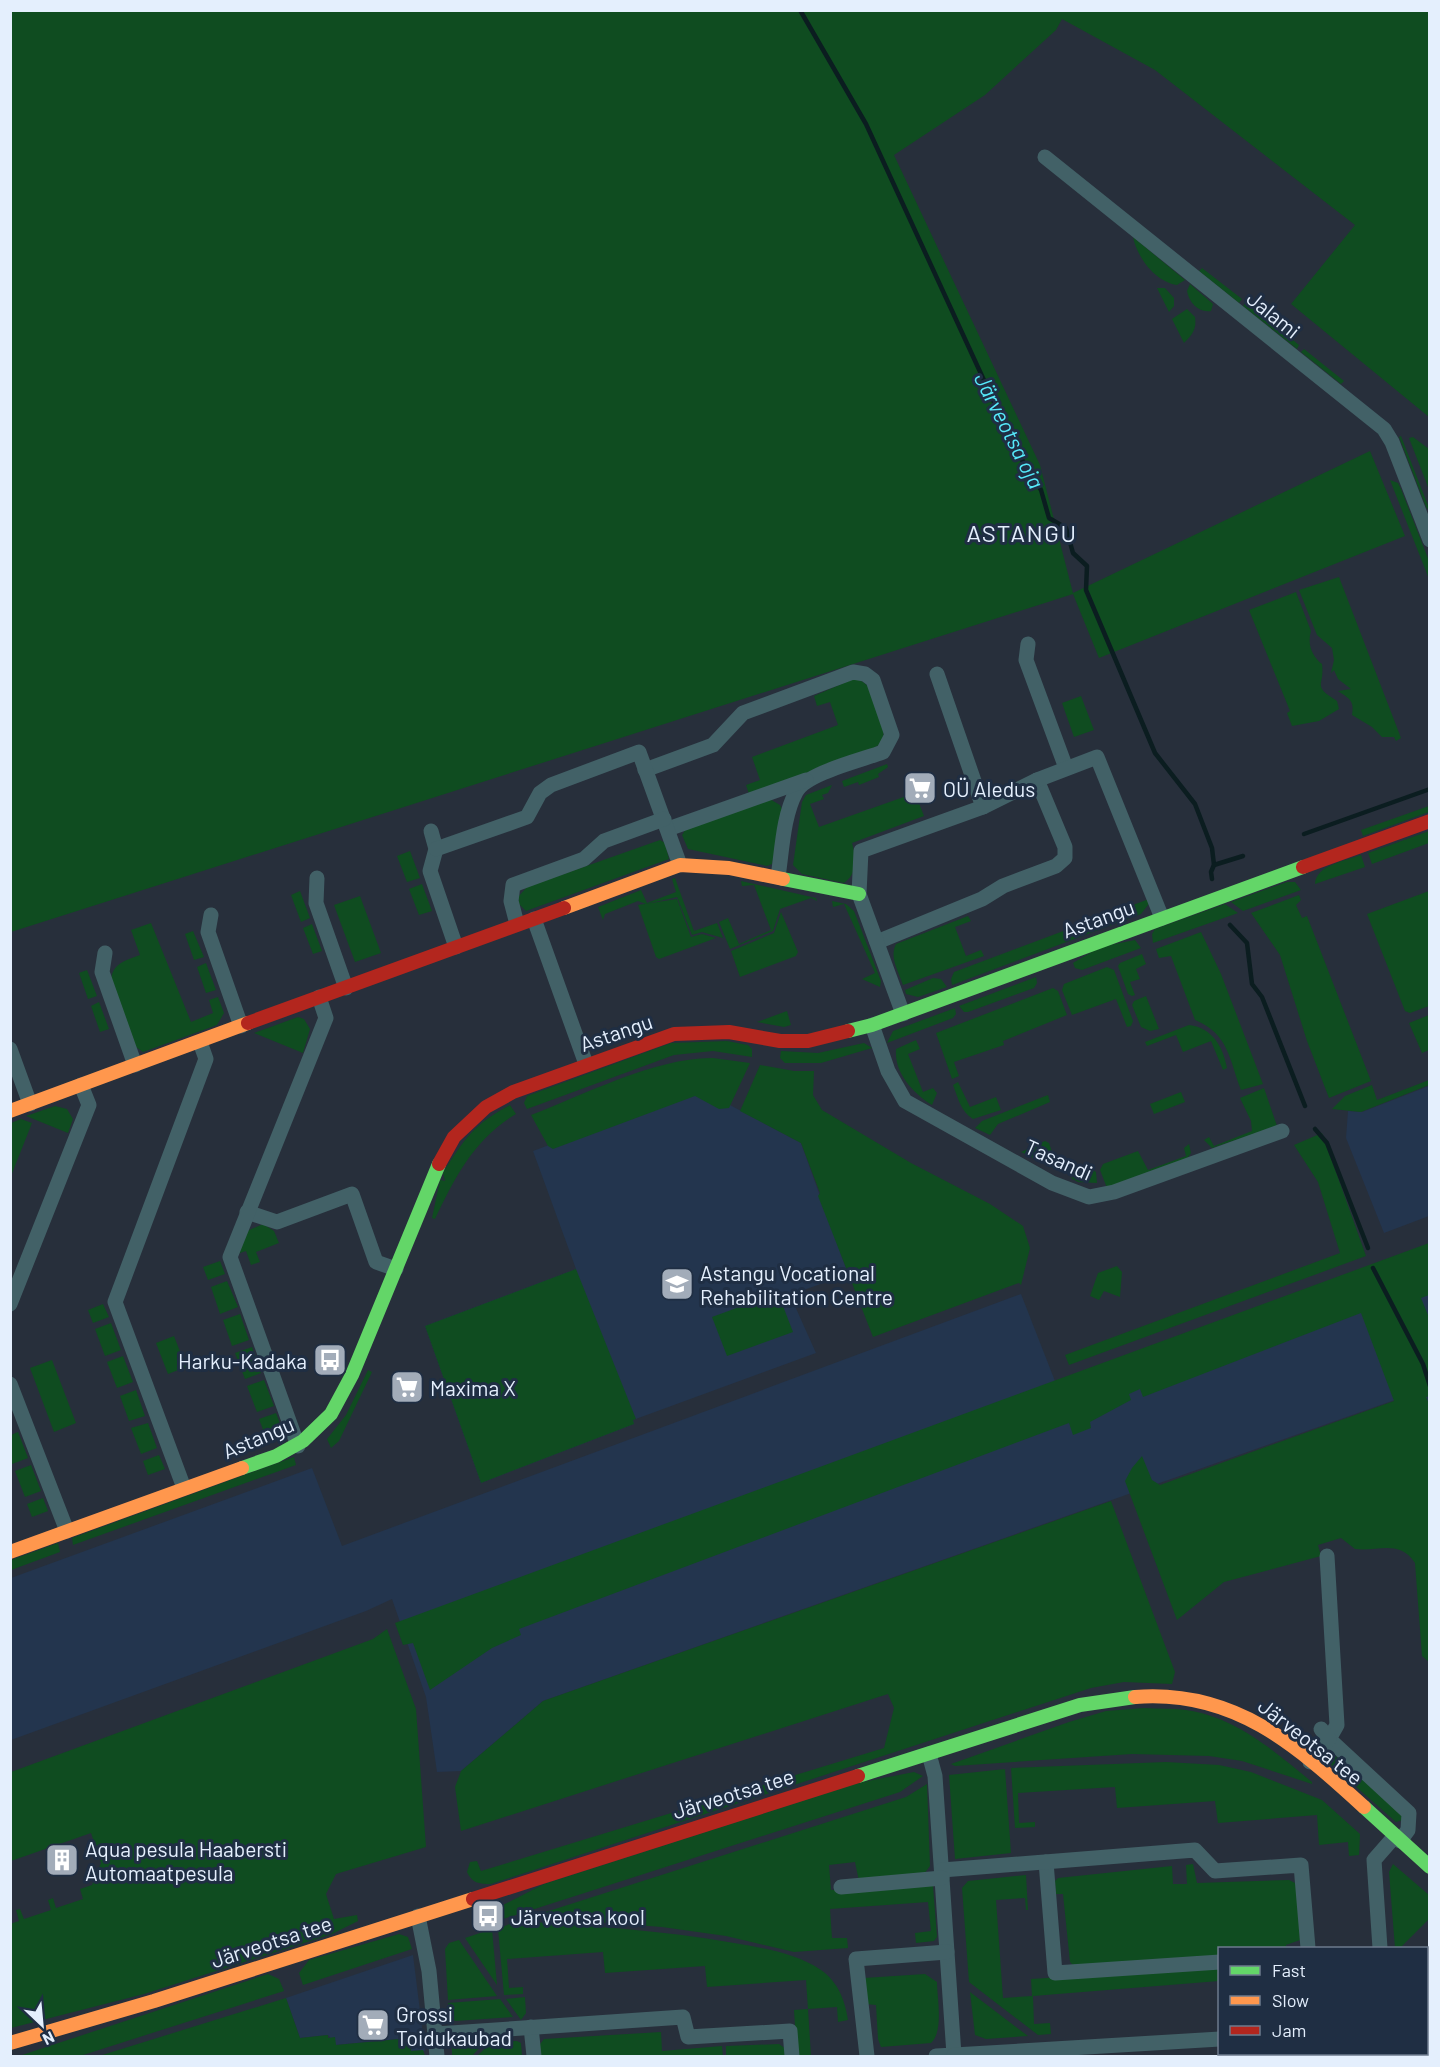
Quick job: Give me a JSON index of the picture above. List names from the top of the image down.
{
  "streets": {
    "street": [
      "Jalami",
      "Astangu",
      "Tasandi",
      "Järveotsa tee"
    ]
  },
  "crossings": [
    ["Astangu", "Tasandi"]
  ],
  "districts": ["ASTANGU"],
  "water": ["Järveotsa oja"],
  "places": {
    "supermarket": ["OÜ Aledus", "Maxima X", "Grossi Toidukaubad"],
    "school or university": ["Astangu Vocational Rehabilitation Centre"],
    "bus stop": ["Harku-Kadaka", "Järveotsa kool"],
    "building": ["Aqua pesula Haabersti Automaatpesula"]
  },
  "legend": ["Fast", "Slow", "Jam"],
  "north": "bottom right"
}
